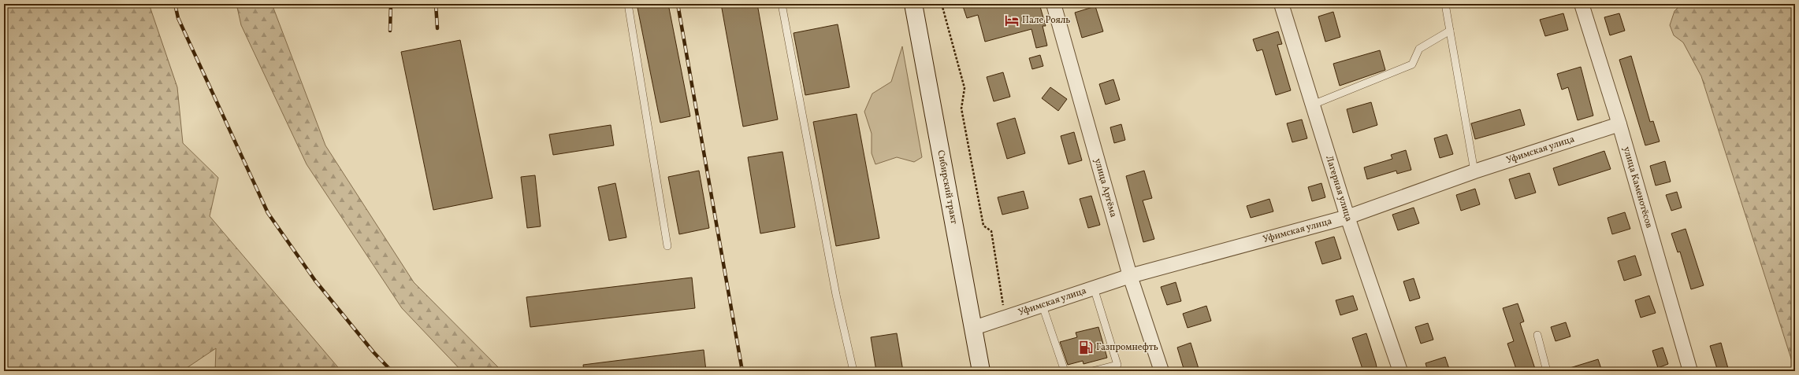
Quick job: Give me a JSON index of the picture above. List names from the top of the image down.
{
  "streets": {
    "main road": ["Сибирский тракт"],
    "street": [
      "Уфимская улица",
      "улица Каменотёсов",
      "улица Артёма",
      "Лагерная улица"
    ]
  },
  "crossings": [
    ["Уфимская улица", "улица Каменотёсов"],
    ["Уфимская улица", "Сибирский тракт"],
    ["Уфимская улица", "улица Артёма"],
    ["Уфимская улица", "Лагерная улица"]
  ],
  "places": {
    "hotel": ["Пале Рояль"],
    "fuel station": ["Газпромнефть"]
  }
}
